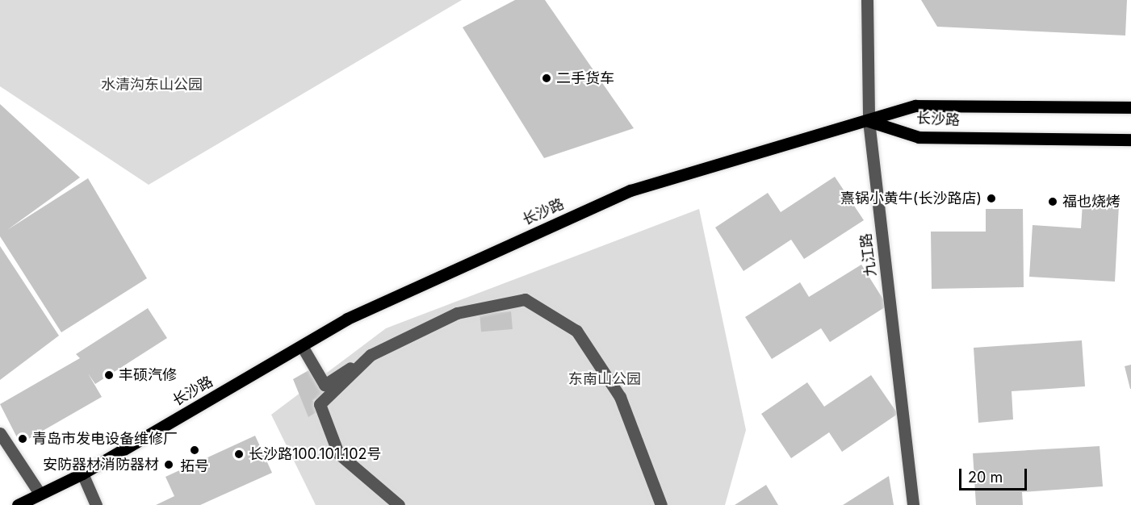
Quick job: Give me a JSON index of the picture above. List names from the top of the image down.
{
  "streets": {
    "main road": ["长沙路"],
    "street": ["九江路"]
  },
  "crossings": [
    ["长沙路", "九江路"]
  ],
  "parks": ["水清沟东山公园", "东南山公园"],
  "places": [
    "二手货车",
    "熹锅小黄牛(长沙路店)",
    "福也烧烤",
    "丰硕汽修",
    "青岛市发电设备维修厂",
    "拓号",
    "长沙路100.101.102号",
    "安防器材消防器材"
  ],
  "scale_bar": "20 m"
}
